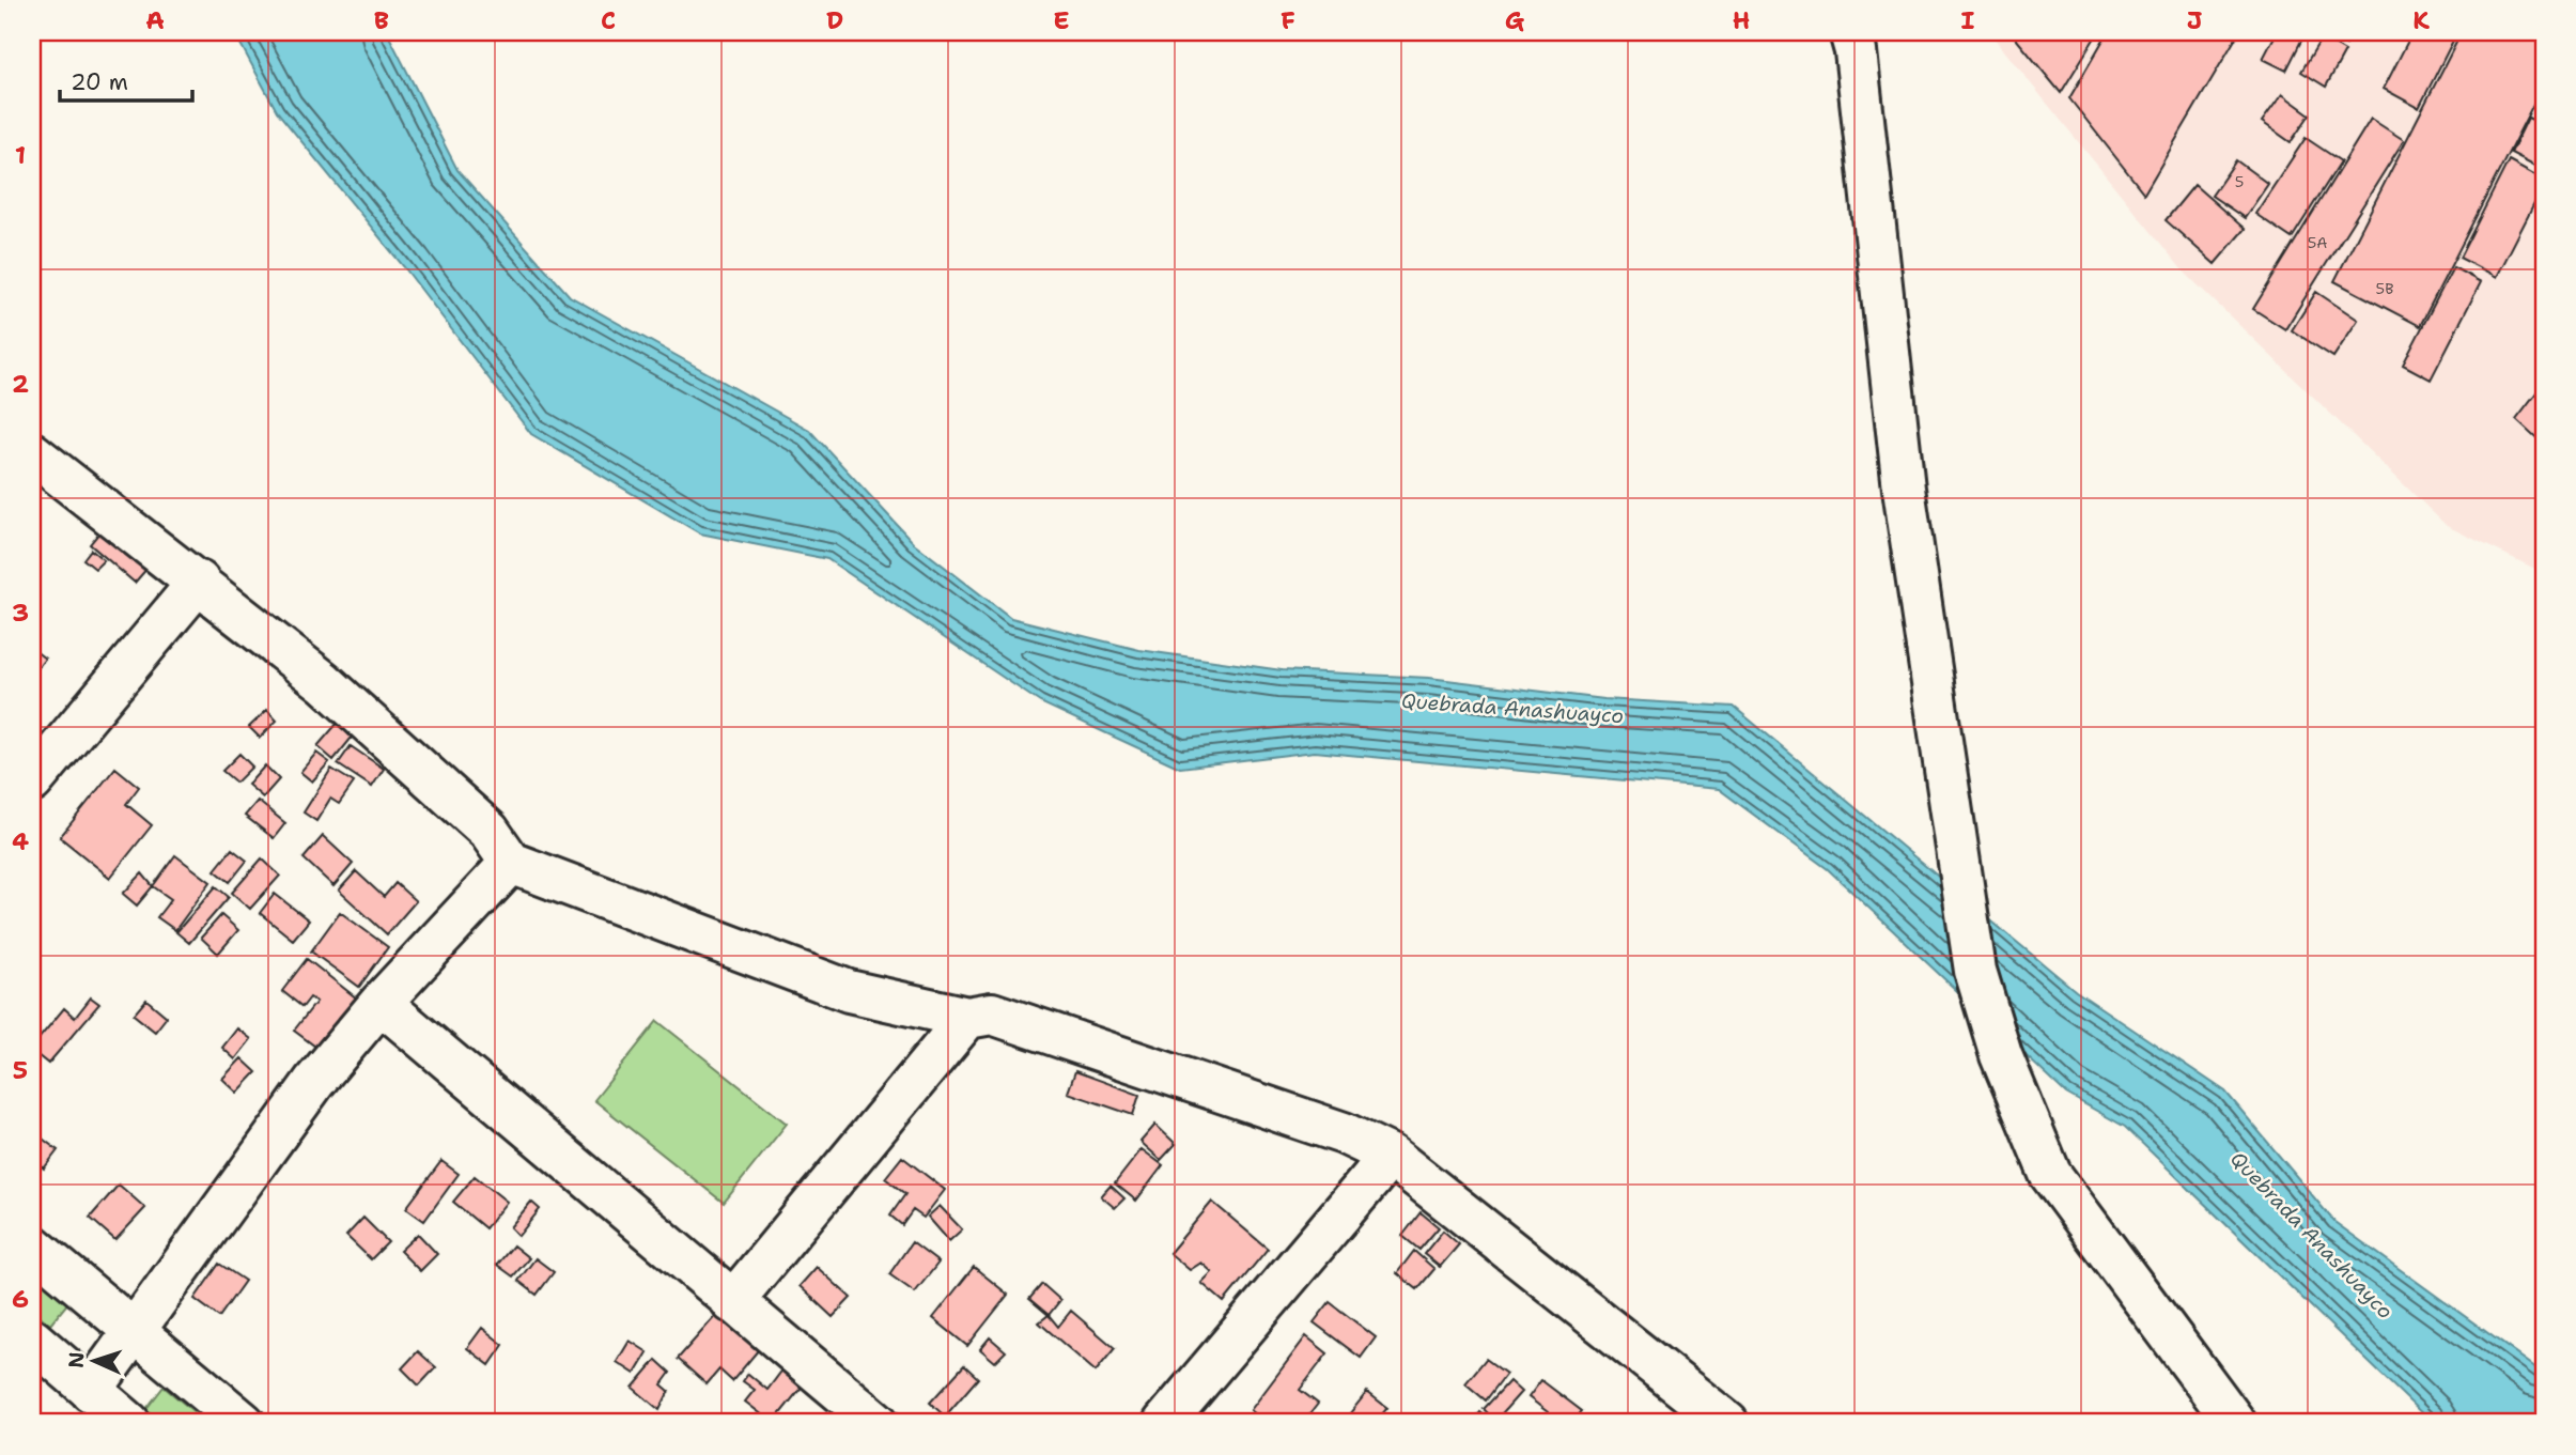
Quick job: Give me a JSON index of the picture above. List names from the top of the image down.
{
  "water": ["Quebrada Anashuayco"],
  "house_numbers": ["5", "5A", "5B"],
  "scale_bar": "20 m",
  "north": "left",
  "grid": {
    "columns": [
      "A",
      "B",
      "C",
      "D",
      "E",
      "F",
      "G",
      "H",
      "I",
      "J",
      "K"
    ],
    "rows": [
      "1",
      "2",
      "3",
      "4",
      "5",
      "6"
    ]
  }
}
